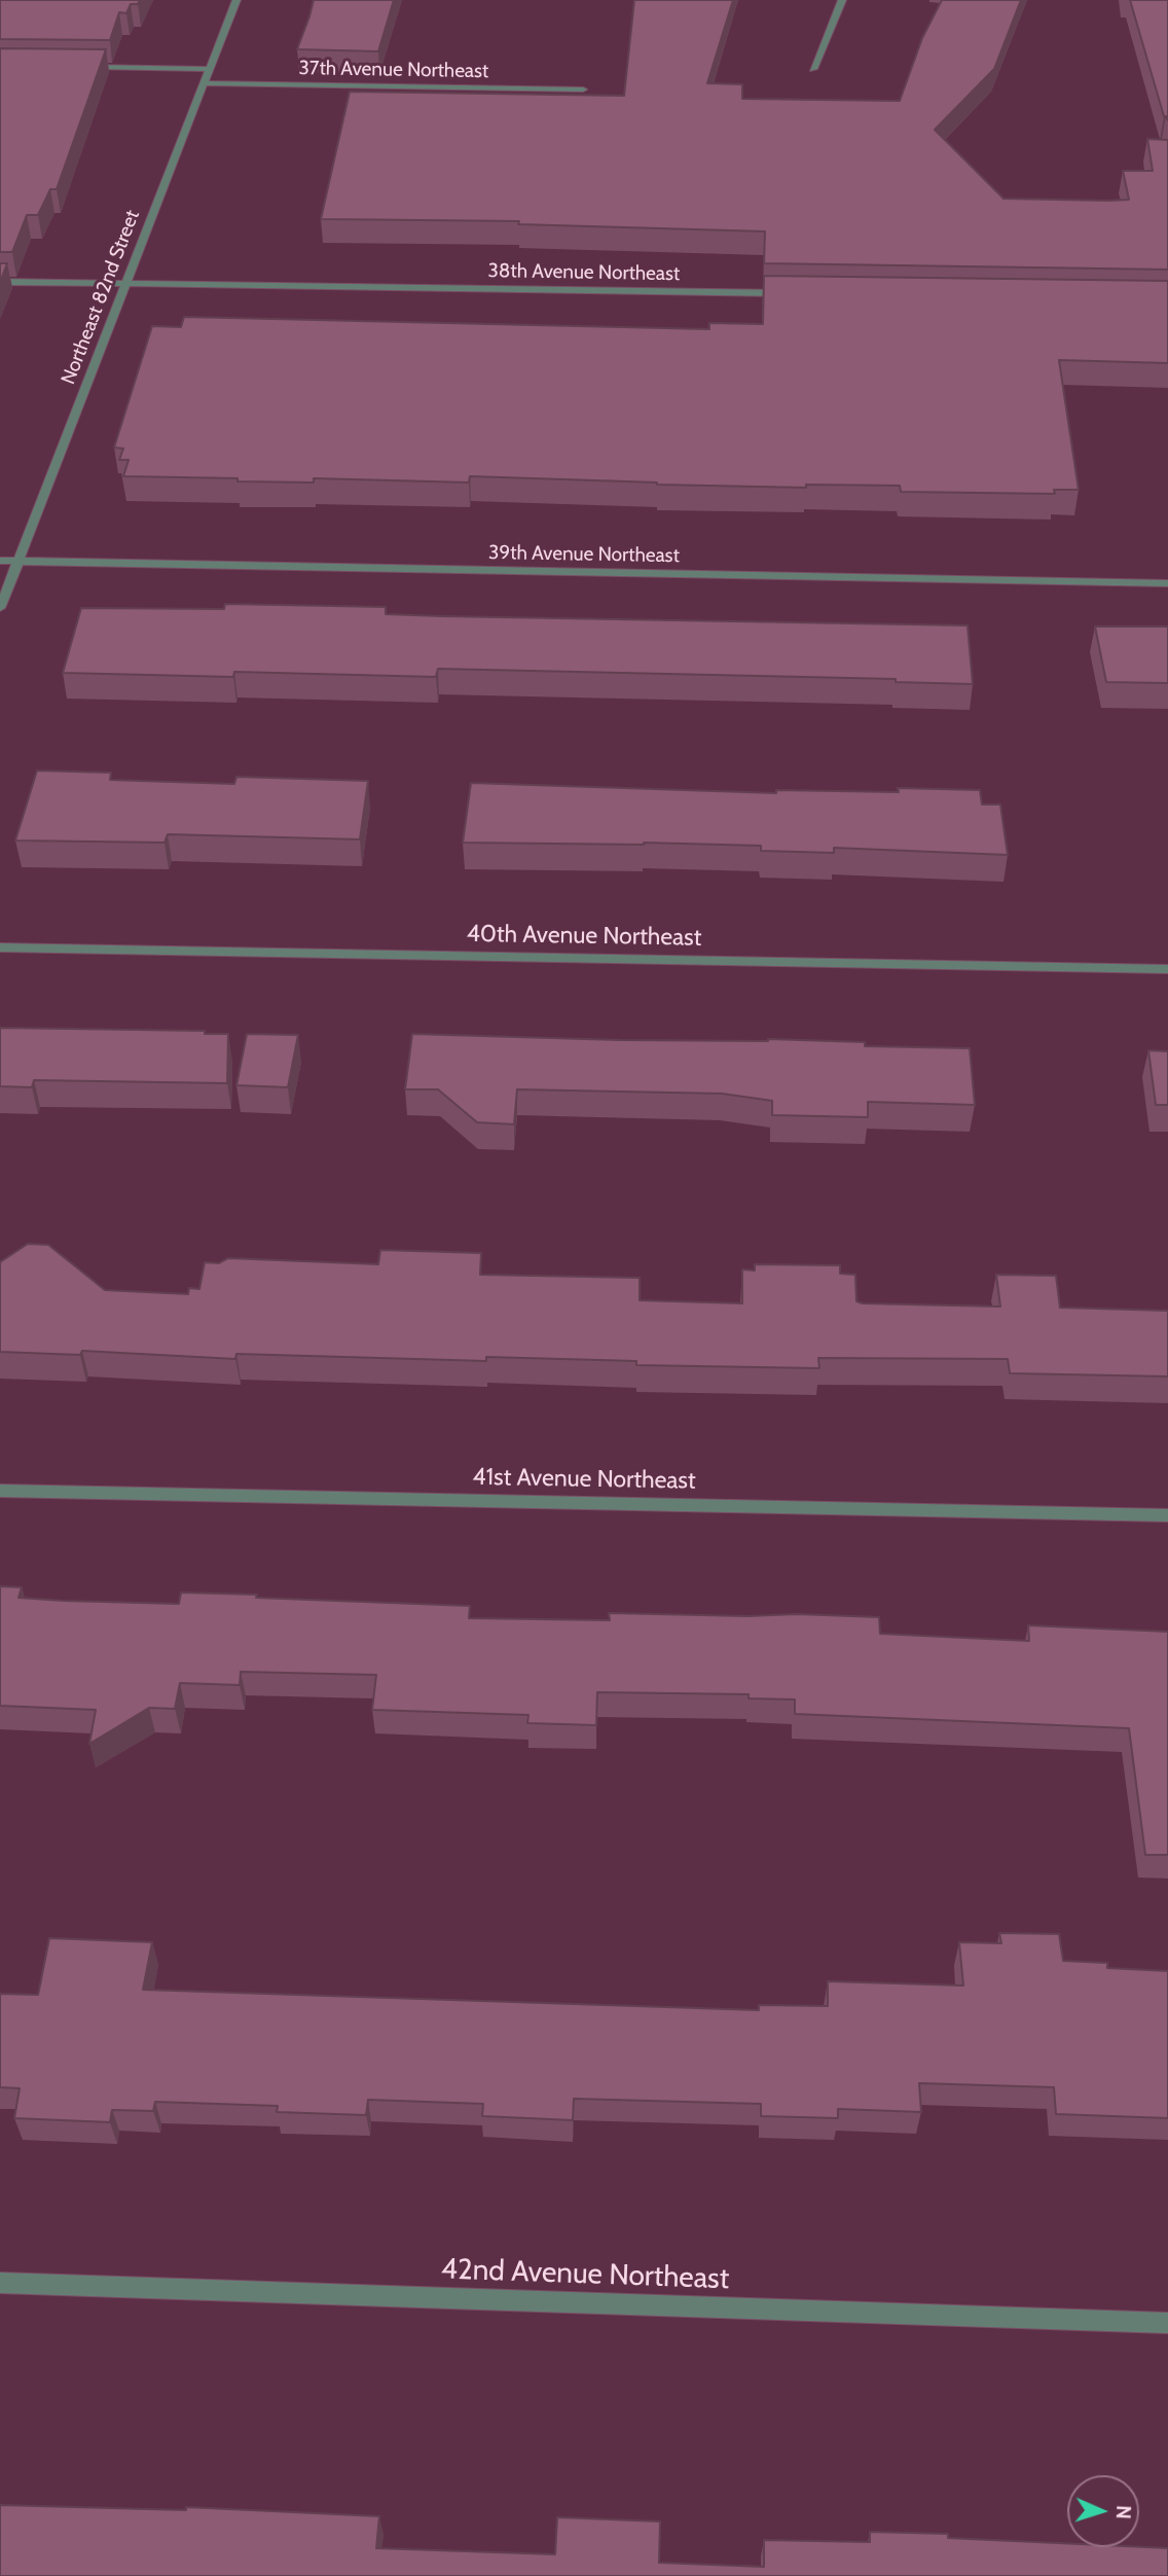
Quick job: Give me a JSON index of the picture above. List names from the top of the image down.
{
  "streets": {
    "street": [
      "37th Avenue Northeast",
      "38th Avenue Northeast",
      "Northeast 82nd Street",
      "39th Avenue Northeast",
      "40th Avenue Northeast",
      "41st Avenue Northeast",
      "42nd Avenue Northeast"
    ]
  },
  "crossings": [
    ["37th Avenue Northeast", "Northeast 82nd Street"],
    ["38th Avenue Northeast", "Northeast 82nd Street"],
    ["Northeast 82nd Street", "39th Avenue Northeast"]
  ],
  "north": "right"
}
